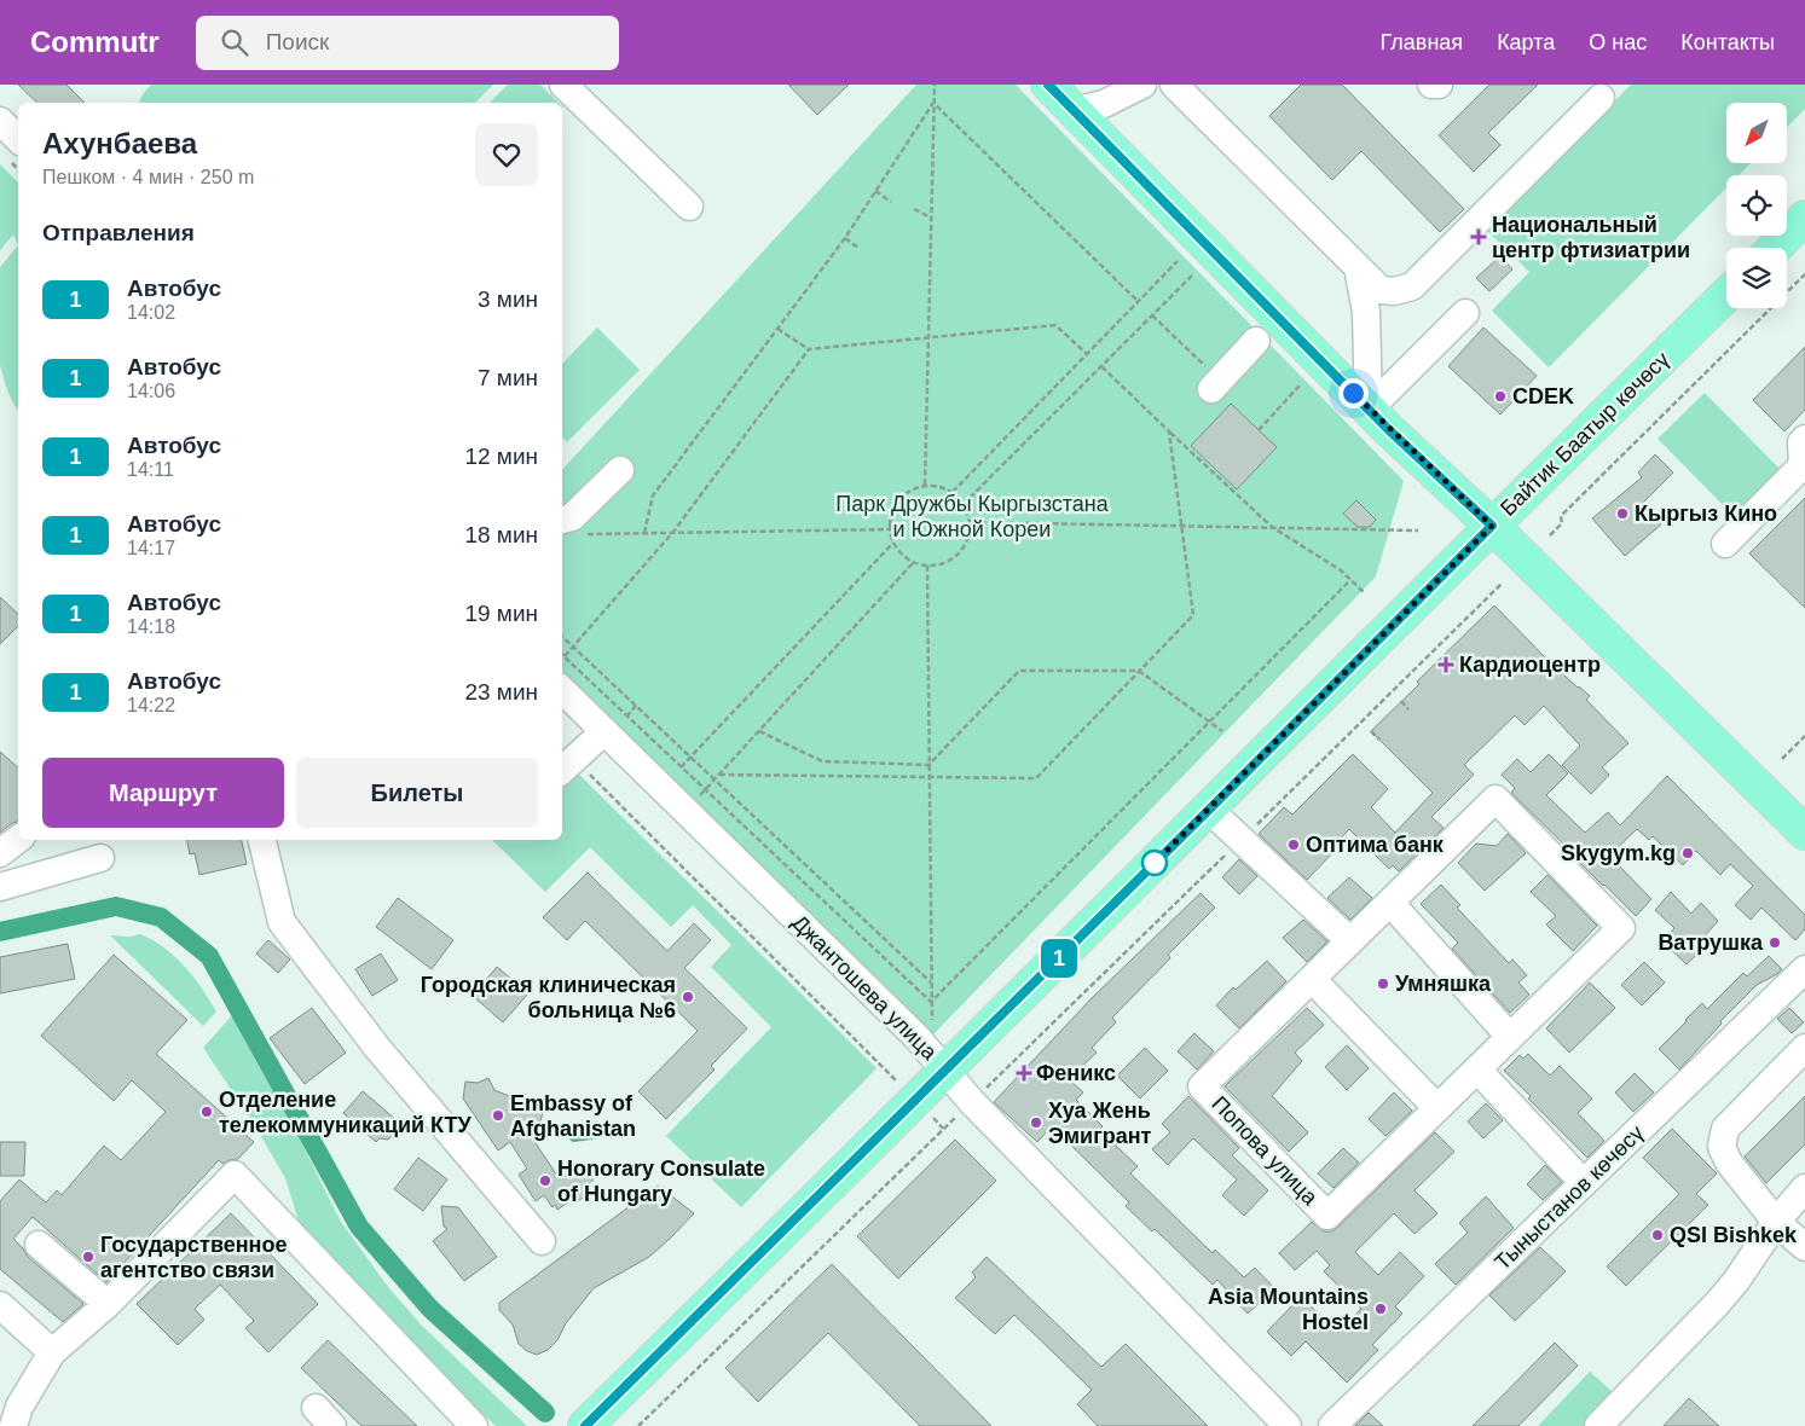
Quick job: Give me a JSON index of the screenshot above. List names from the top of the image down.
{
  "streets": {
    "main road": ["Байтик Баатыр көчөсү"],
    "street": ["Джантошева улица", "Попова улица", "Тыныстанов көчөсү"]
  },
  "crossings": [
    ["Байтик Баатыр көчөсү", "Джантошева улица"]
  ],
  "parks": ["Парк Дружбы Кыргызстана и Южной Кореи"],
  "places": {
    "health": ["Национальный центр фтизиатрии", "Кардиоцентр", "Феникс"],
    "other": [
      "CDEK",
      "Кыргыз Кино",
      "Оптима банк",
      "Skygym.kg",
      "Ватрушка",
      "Умняшка",
      "Городская клиническая больница №6",
      "Отделение телекоммуникаций КТУ",
      "Embassy of Afghanistan",
      "Хуа Жень Эмигрант",
      "Honorary Consulate of Hungary",
      "QSI Bishkek",
      "Государственное агентство связи",
      "Asia Mountains Hostel"
    ]
  },
  "lines": ["bus line 1"],
  "north": "bottom left",
  "page": {
    "header": "Commutr",
    "search": "Поиск",
    "nav": [
      "Главная",
      "Карта",
      "О нас",
      "Контакты"
    ],
    "on_map": "1",
    "heading": [
      ["Ахунбаева", "Пешком · 4 мин · 250 m"],
      "Отправления"
    ],
    "list": [
      {
        "mark": "1",
        "name": "Автобус",
        "note": "14:02",
        "value": "3 мин"
      },
      {
        "mark": "1",
        "name": "Автобус",
        "note": "14:06",
        "value": "7 мин"
      },
      {
        "mark": "1",
        "name": "Автобус",
        "note": "14:11",
        "value": "12 мин"
      },
      {
        "mark": "1",
        "name": "Автобус",
        "note": "14:17",
        "value": "18 мин"
      },
      {
        "mark": "1",
        "name": "Автобус",
        "note": "14:18",
        "value": "19 мин"
      },
      {
        "mark": "1",
        "name": "Автобус",
        "note": "14:22",
        "value": "23 мин"
      }
    ],
    "buttons": ["Маршрут", "Билеты"]
  }
}
